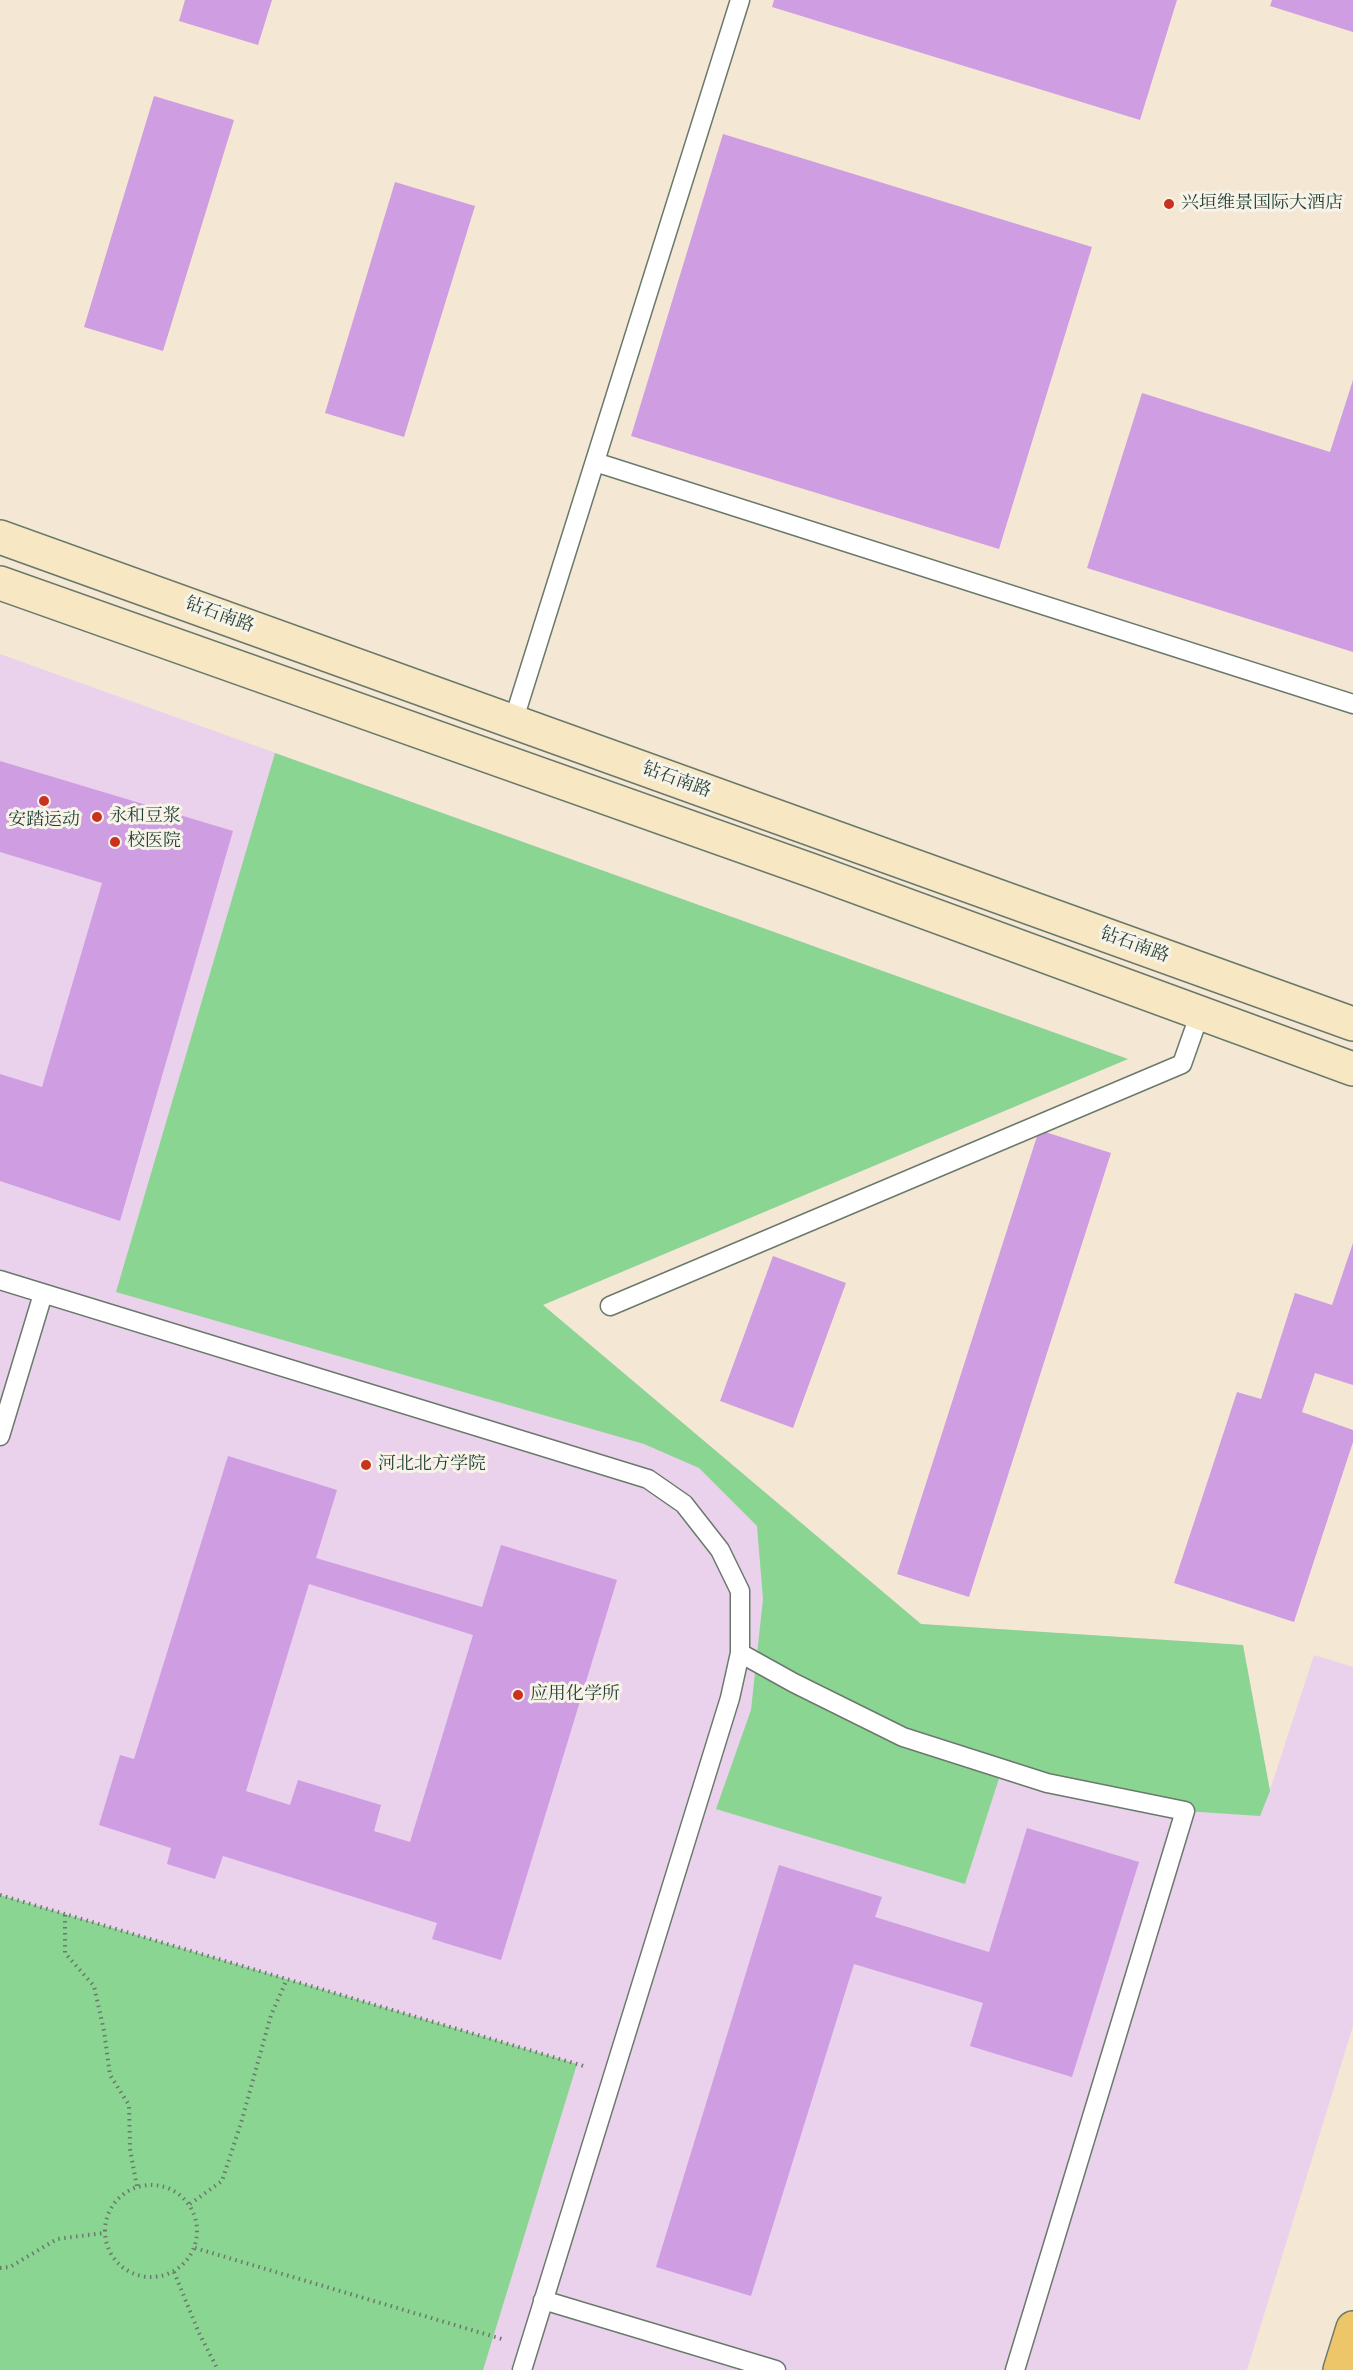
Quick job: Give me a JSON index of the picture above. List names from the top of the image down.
{
  "streets": {
    "main road": ["钻石南路"]
  },
  "places": [
    "兴垣维景国际大酒店",
    "安踏运动",
    "永和豆浆",
    "校医院",
    "河北北方学院",
    "应用化学所"
  ]
}
